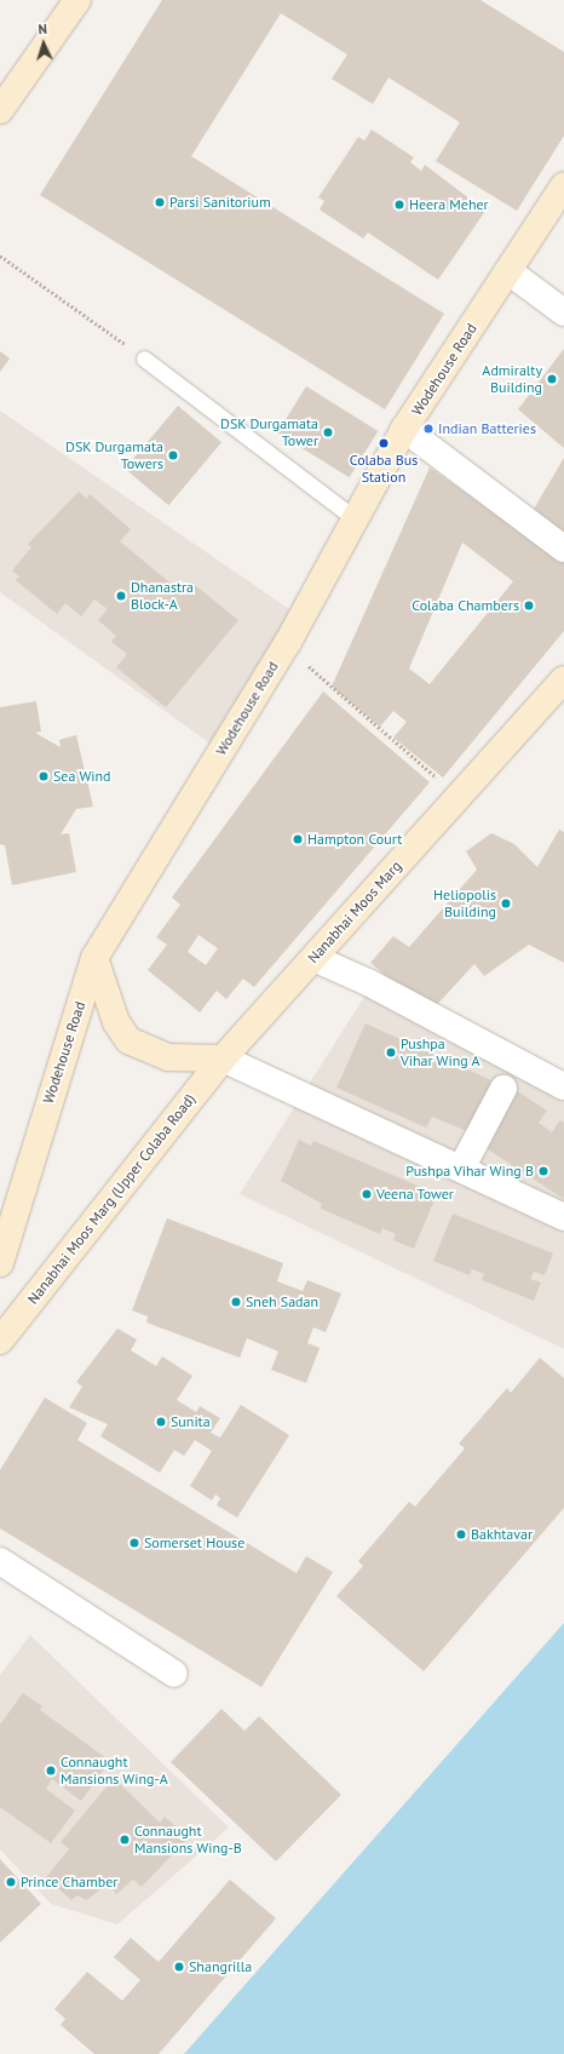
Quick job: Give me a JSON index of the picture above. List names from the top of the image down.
{
  "streets": {
    "main road": ["Wodehouse Road", "Nanabhai Moos Marg", "Nanabhai Moos Marg (Upper Colaba Road)"]
  },
  "crossings": [
    ["Nanabhai Moos Marg", "Nanabhai Moos Marg (Upper Colaba Road)"]
  ],
  "places": [
    "Parsi Sanitorium",
    "Heera Meher",
    "Admiralty Building",
    "Indian Batteries",
    "DSK Durgamata Tower",
    "Colaba Bus Station",
    "DSK Durgamata Towers",
    "Dhanastra Block-A",
    "Colaba Chambers",
    "Sea Wind",
    "Hampton Court",
    "Heliopolis Building",
    "Pushpa Vihar Wing A",
    "Pushpa Vihar Wing B",
    "Veena Tower",
    "Sneh Sadan",
    "Sunita",
    "Bakhtavar",
    "Somerset House",
    "Connaught Mansions Wing-A",
    "Connaught Mansions Wing-B",
    "Prince Chamber",
    "Shangrilla"
  ],
  "north": "top"
}
